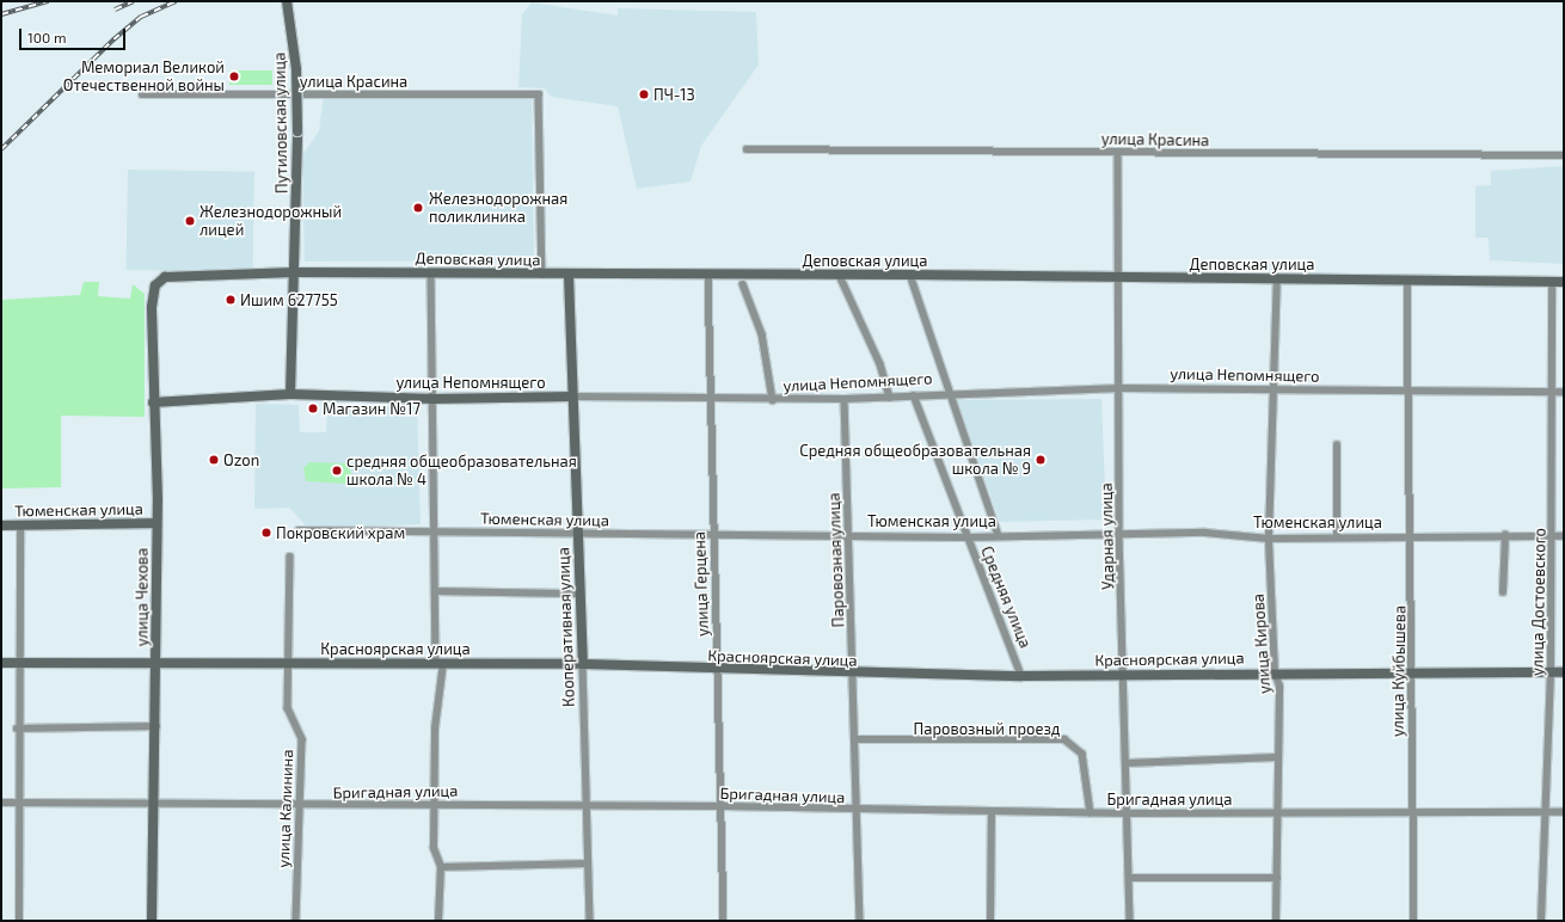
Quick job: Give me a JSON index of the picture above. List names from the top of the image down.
{
  "streets": {
    "main road": [
      "Путиловская улица",
      "Деповская улица",
      "улица Непомнящего",
      "Тюменская улица",
      "улица Чехова",
      "Кооперативная улица",
      "Красноярская улица"
    ],
    "street": [
      "улица Красина",
      "Ударная улица",
      "Паровозная улица",
      "улица Герцена",
      "Средняя улица",
      "улица Достоевского",
      "улица Кирова",
      "улица Куйбышева",
      "Паровозный проезд",
      "Бригадная улица",
      "улица Калинина"
    ]
  },
  "crossings": [
    ["улица Красина", "Деповская улица"],
    ["улица Красина", "Ударная улица"],
    ["Путиловская улица", "Деповская улица"],
    ["Деповская улица", "Ударная улица"],
    ["Деповская улица", "улица Герцена"],
    ["Деповская улица", "улица Чехова"],
    ["Деповская улица", "улица Достоевского"],
    ["Деповская улица", "Кооперативная улица"],
    ["Деповская улица", "улица Кирова"],
    ["Деповская улица", "улица Куйбышева"],
    ["улица Непомнящего", "Ударная улица"],
    ["улица Непомнящего", "Паровозная улица"],
    ["улица Непомнящего", "улица Герцена"],
    ["улица Непомнящего", "улица Чехова"],
    ["улица Непомнящего", "Средняя улица"],
    ["улица Непомнящего", "улица Достоевского"],
    ["улица Непомнящего", "Кооперативная улица"],
    ["улица Непомнящего", "улица Кирова"],
    ["улица Непомнящего", "улица Куйбышева"],
    ["Тюменская улица", "Ударная улица"],
    ["Тюменская улица", "Паровозная улица"],
    ["Тюменская улица", "улица Герцена"],
    ["Тюменская улица", "улица Чехова"],
    ["Тюменская улица", "Средняя улица"],
    ["Тюменская улица", "улица Достоевского"],
    ["Тюменская улица", "Кооперативная улица"],
    ["Тюменская улица", "улица Кирова"],
    ["Тюменская улица", "улица Куйбышева"],
    ["Ударная улица", "Красноярская улица"],
    ["Ударная улица", "Бригадная улица"],
    ["Паровозная улица", "Красноярская улица"],
    ["Паровозная улица", "Паровозный проезд"],
    ["Паровозная улица", "Бригадная улица"],
    ["улица Герцена", "Красноярская улица"],
    ["улица Герцена", "Бригадная улица"],
    ["улица Чехова", "Красноярская улица"],
    ["улица Чехова", "Бригадная улица"],
    ["Средняя улица", "Красноярская улица"],
    ["улица Достоевского", "Красноярская улица"],
    ["улица Достоевского", "Бригадная улица"],
    ["Кооперативная улица", "Красноярская улица"],
    ["Кооперативная улица", "Бригадная улица"],
    ["улица Кирова", "Красноярская улица"],
    ["улица Кирова", "Бригадная улица"],
    ["Красноярская улица", "улица Куйбышева"],
    ["Красноярская улица", "улица Калинина"],
    ["улица Куйбышева", "Бригадная улица"],
    ["Паровозный проезд", "Бригадная улица"],
    ["Бригадная улица", "улица Калинина"]
  ],
  "places": [
    "Мемориал Великой Отечественной войны",
    "ПЧ-13",
    "Железнодорожная поликлиника",
    "Железнодорожный лицей",
    "Ишим 627755",
    "Магазин №17",
    "Ozon",
    "Средняя общеобразовательная школа № 9",
    "средняя общеобразовательная школа № 4",
    "Покровский храм"
  ],
  "scale_bar": "100 m"
}
